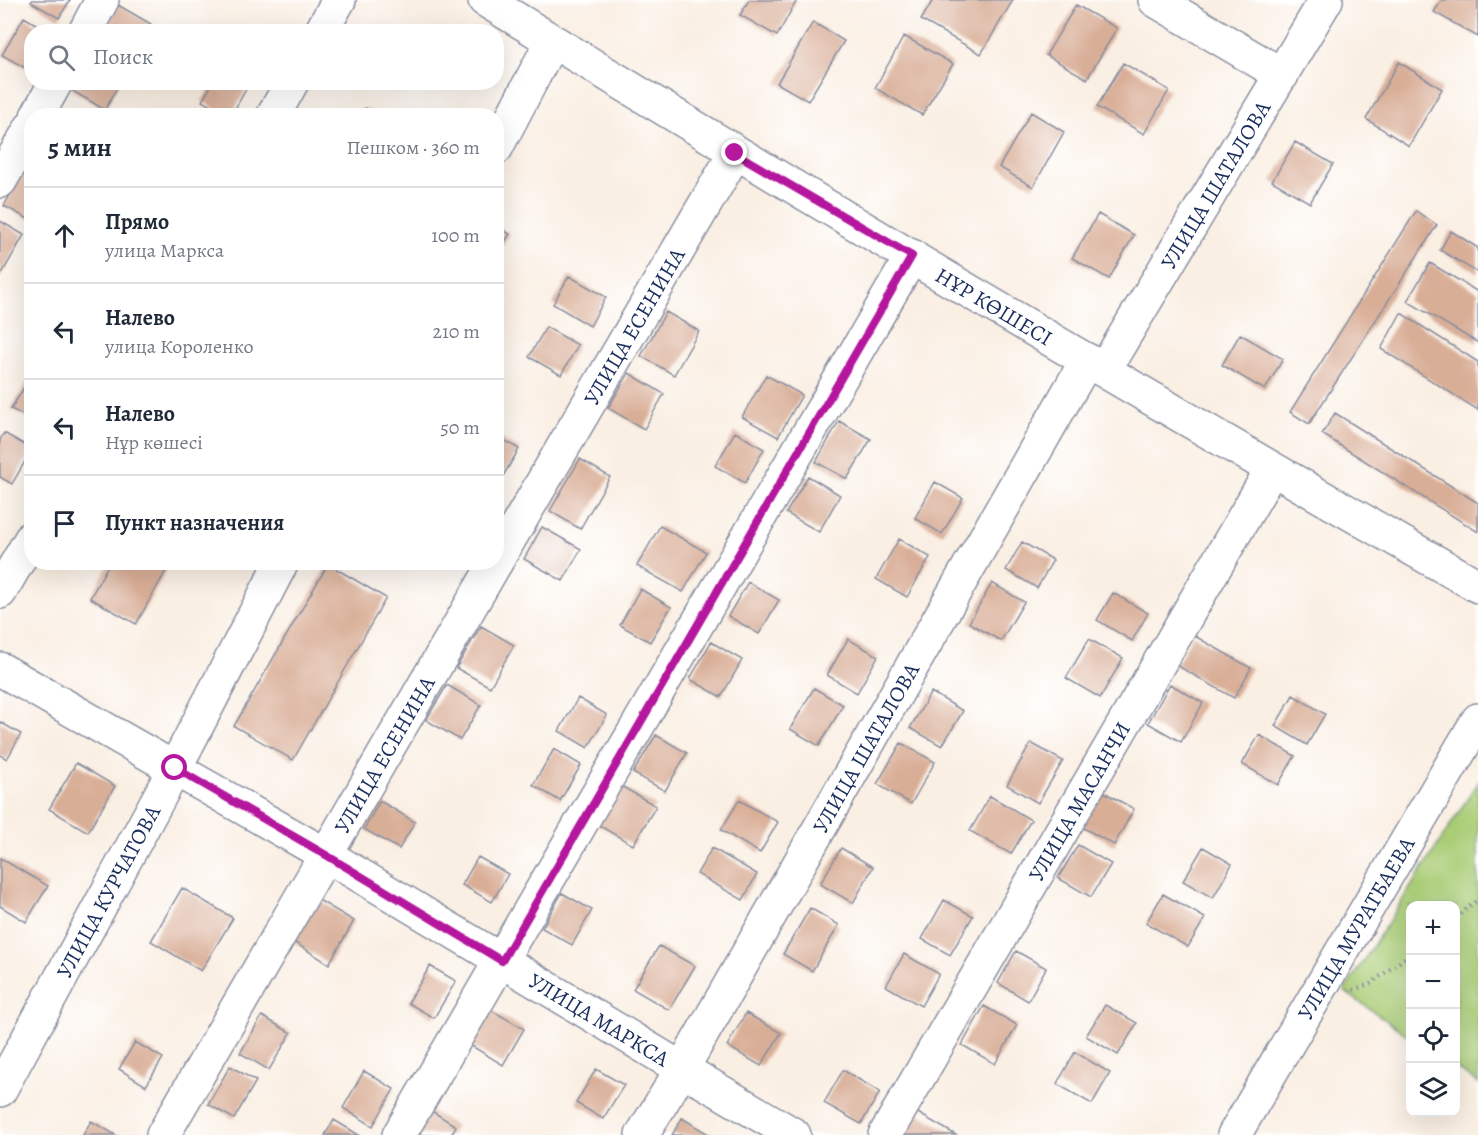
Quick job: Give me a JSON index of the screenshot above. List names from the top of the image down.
{
  "streets": {
    "street": [
      "УЛИЦА ШАТАЛОВА",
      "НҰР КӨШЕСІ",
      "УЛИЦА ЕСЕНИНА",
      "УЛИЦА МАСАНЧИ",
      "УЛИЦА КУРЧАТОВА",
      "УЛИЦА МУРАТБАЕВА",
      "УЛИЦА МАРКСА"
    ]
  },
  "crossings": [
    ["УЛИЦА ШАТАЛОВА", "НҰР КӨШЕСІ"],
    ["УЛИЦА ШАТАЛОВА", "УЛИЦА МАРКСА"],
    ["НҰР КӨШЕСІ", "УЛИЦА ЕСЕНИНА"],
    ["НҰР КӨШЕСІ", "УЛИЦА МАСАНЧИ"],
    ["УЛИЦА ЕСЕНИНА", "УЛИЦА МАРКСА"],
    ["УЛИЦА КУРЧАТОВА", "УЛИЦА МАРКСА"]
  ],
  "page": {
    "search": "Поиск",
    "heading": ["5 мин", "Пешком · 360 m"],
    "list": [
      ["Прямо", "улица Маркса", "100 m"],
      ["Налево", "улица Короленко", "210 m"],
      ["Налево", "Нұр көшесі", "50 m"],
      "Пункт назначения"
    ],
    "map_buttons": ["+", "−"]
  }
}
